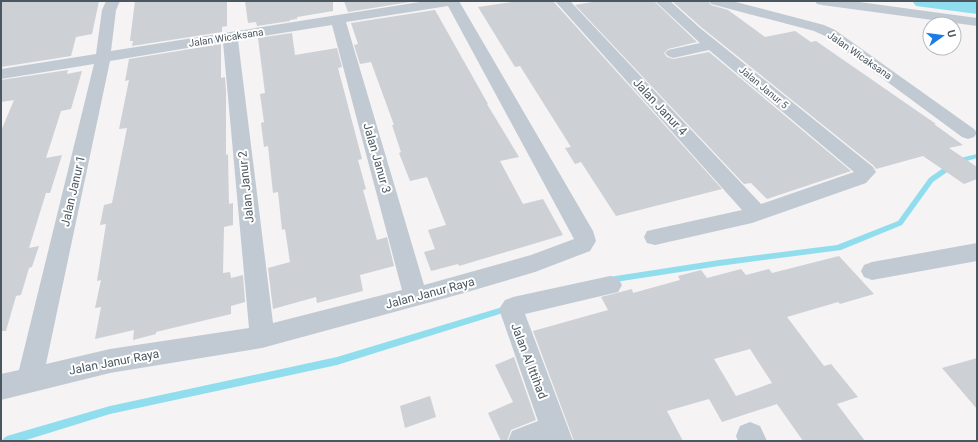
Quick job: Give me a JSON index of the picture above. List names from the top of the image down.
{
  "streets": {
    "street": [
      "Jalan Wicaksana",
      "Jalan Janur 5",
      "Jalan Janur 4",
      "Jalan Janur 3",
      "Jalan Janur 2",
      "Jalan Janur 1",
      "Jalan Janur Raya",
      "Jalan Al Ittihad"
    ]
  },
  "crossings": [
    ["Jalan Wicaksana", "Jalan Janur 3"],
    ["Jalan Wicaksana", "Jalan Janur 2"],
    ["Jalan Wicaksana", "Jalan Janur 1"],
    ["Jalan Wicaksana", "Jalan Janur Raya"],
    ["Jalan Janur 5", "Jalan Janur 4"],
    ["Jalan Janur 3", "Jalan Janur Raya"],
    ["Jalan Janur 2", "Jalan Janur Raya"],
    ["Jalan Janur 1", "Jalan Janur Raya"]
  ],
  "north": "right"
}
